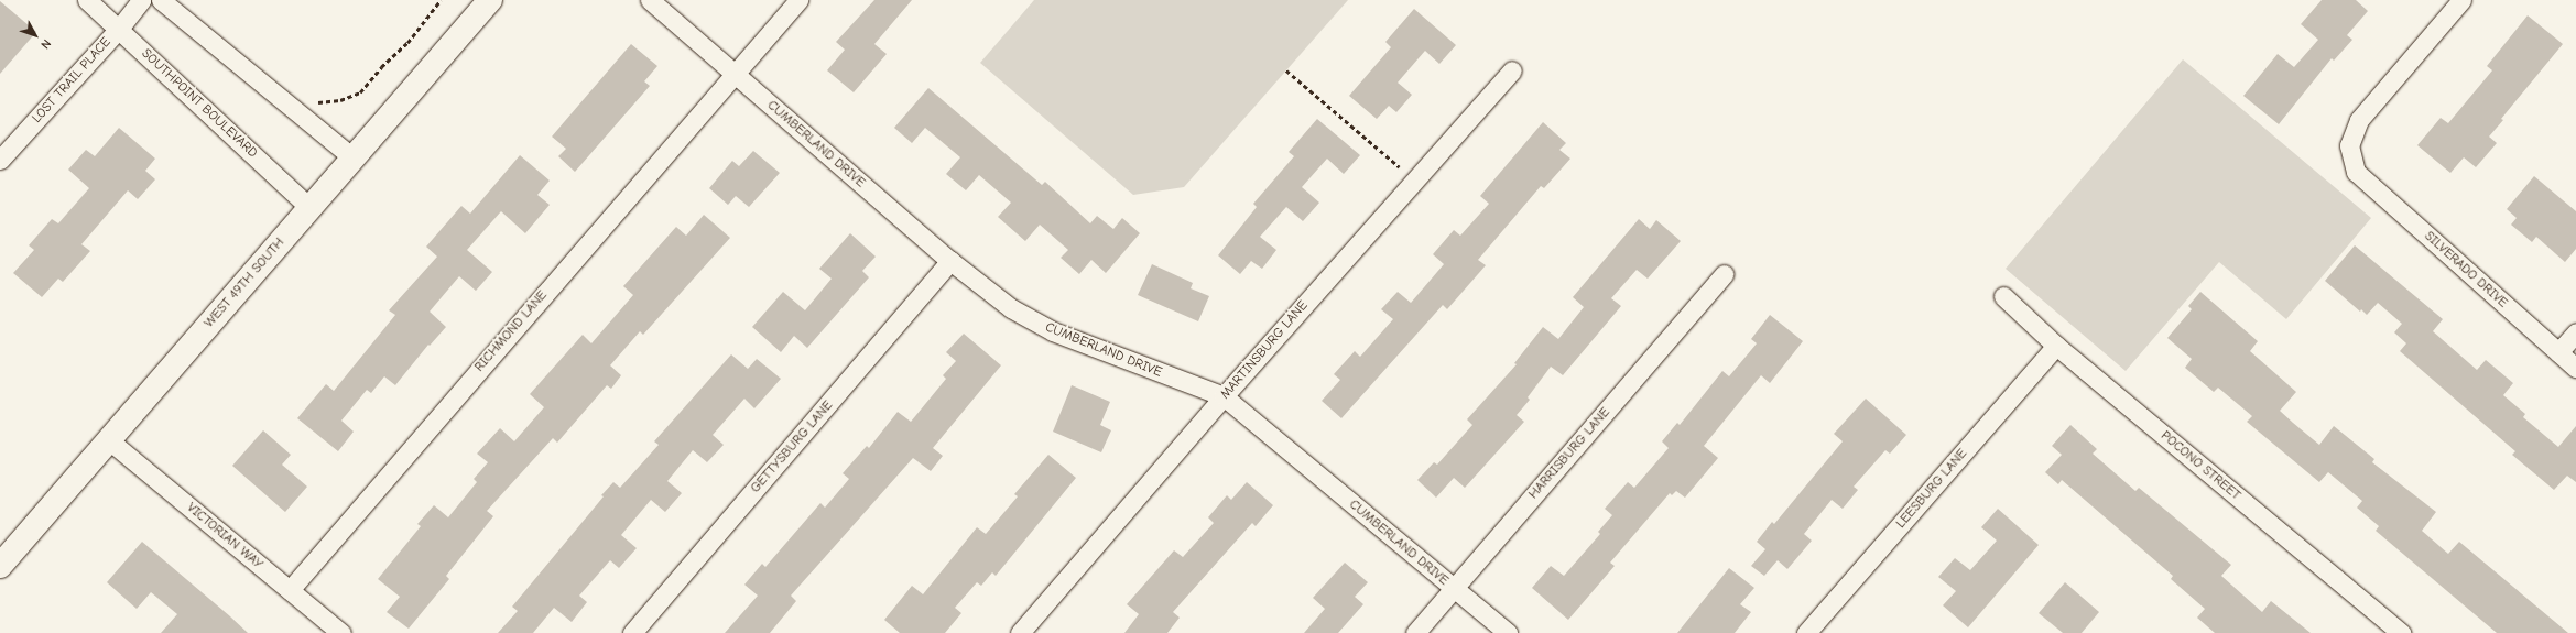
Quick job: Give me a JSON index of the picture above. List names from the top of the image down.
{
  "streets": {
    "street": [
      "LOST TRAIL PLACE",
      "SOUTHPOINT BOULEVARD",
      "CUMBERLAND DRIVE",
      "SILVERADO DRIVE",
      "WEST 49TH SOUTH",
      "RICHMOND LANE",
      "MARTINSBURG LANE",
      "GETTYSBURG LANE",
      "HARRISBURG LANE",
      "POCONO STREET",
      "LEESBURG LANE",
      "VICTORIAN WAY"
    ]
  },
  "crossings": [
    ["LOST TRAIL PLACE", "SOUTHPOINT BOULEVARD"],
    ["SOUTHPOINT BOULEVARD", "WEST 49TH SOUTH"],
    ["CUMBERLAND DRIVE", "RICHMOND LANE"],
    ["CUMBERLAND DRIVE", "MARTINSBURG LANE"],
    ["CUMBERLAND DRIVE", "GETTYSBURG LANE"],
    ["CUMBERLAND DRIVE", "HARRISBURG LANE"],
    ["WEST 49TH SOUTH", "VICTORIAN WAY"],
    ["RICHMOND LANE", "VICTORIAN WAY"],
    ["POCONO STREET", "LEESBURG LANE"]
  ],
  "north": "bottom right"
}
